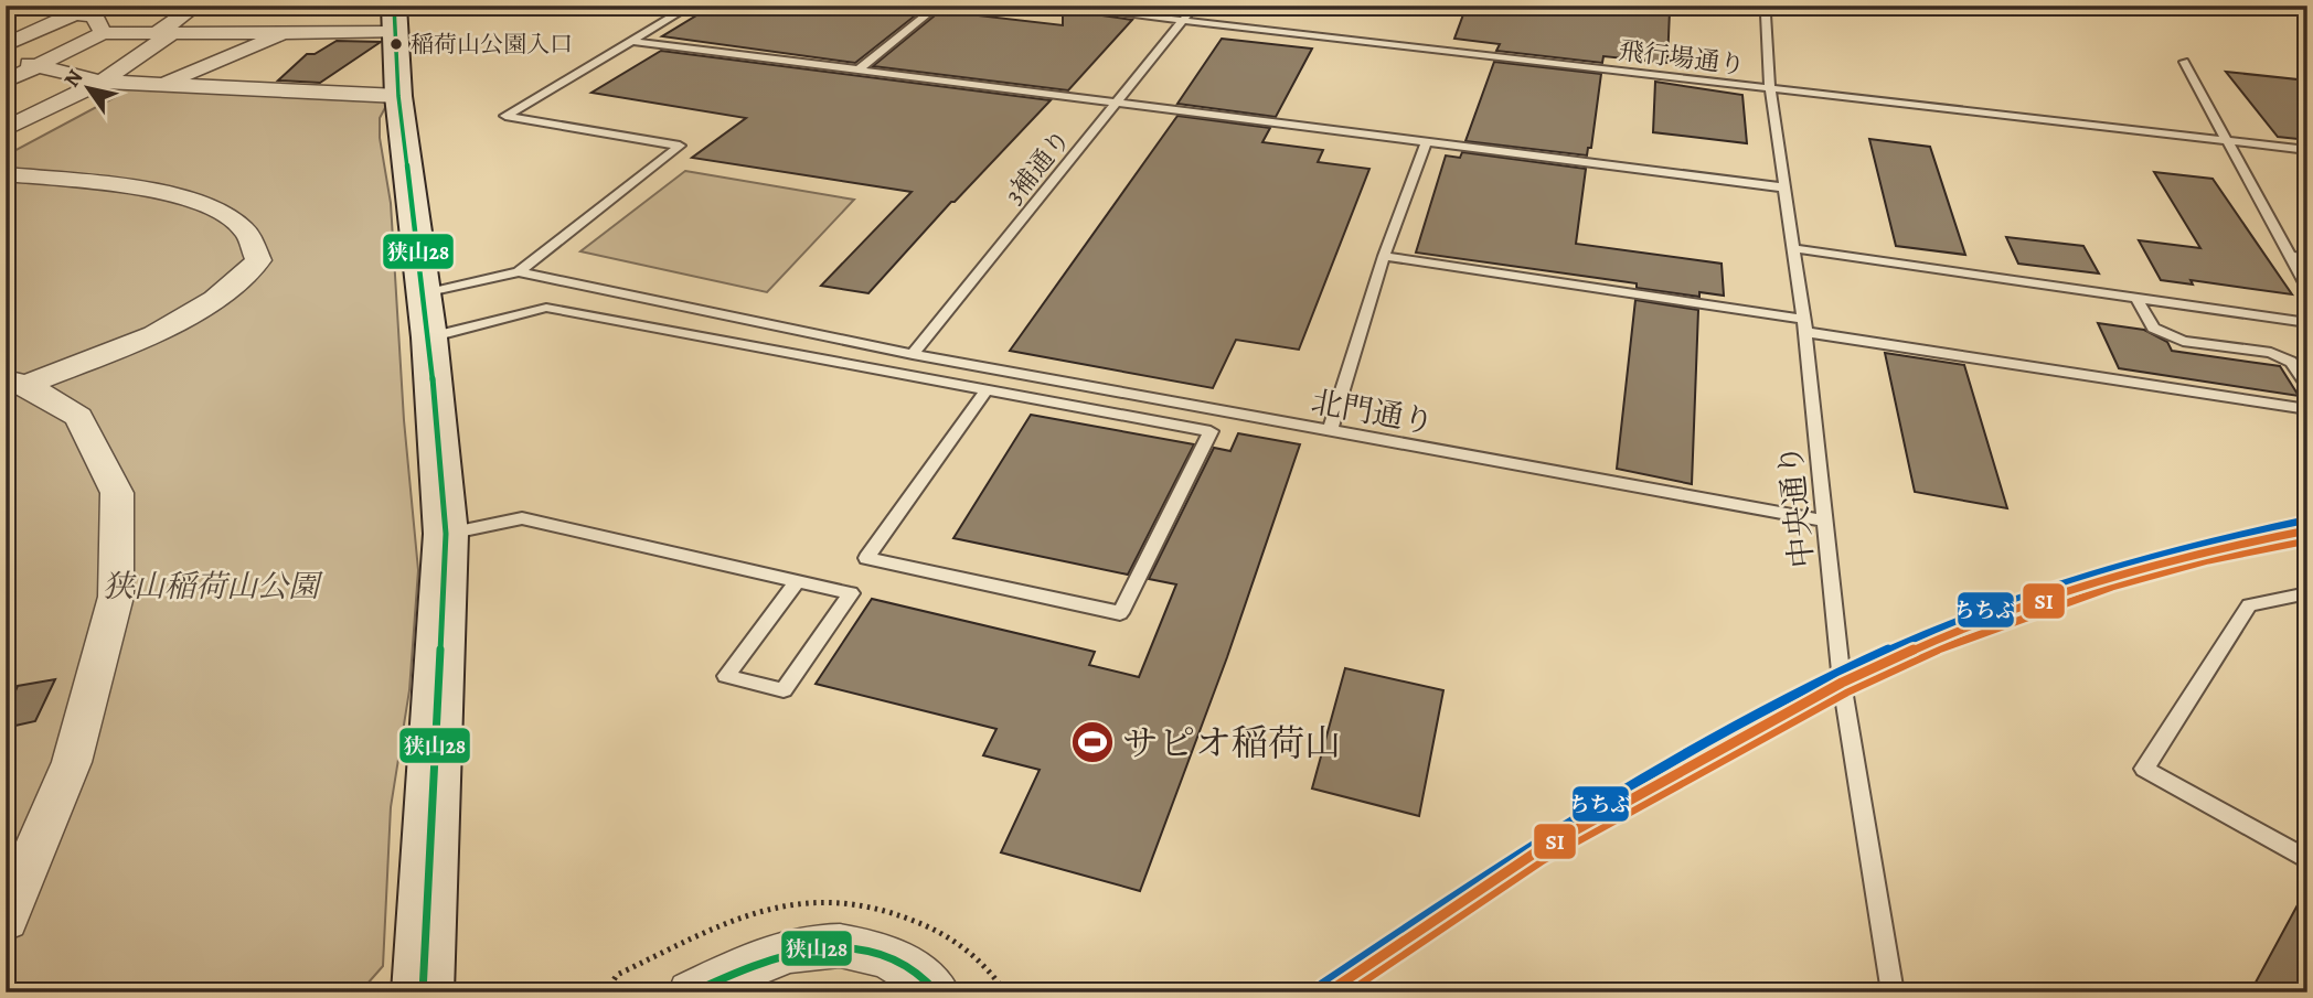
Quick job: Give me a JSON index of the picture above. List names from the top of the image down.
{
  "streets": {
    "lane": [
      "飛行場通り",
      "3補通り",
      "北門通り",
      "中央通り"
    ]
  },
  "crossings": [
    ["飛行場通り", "3補通り"],
    ["飛行場通り", "中央通り"],
    ["3補通り", "北門通り"],
    ["北門通り", "中央通り"]
  ],
  "parks": ["狭山稲荷山公園"],
  "places": {
    "other": ["稲荷山公園入口"],
    "sports": ["サピオ稲荷山"]
  },
  "lines": ["transit line 狭山28", "transit line ちちぶ", "transit line SI"],
  "north": "top left"
}
